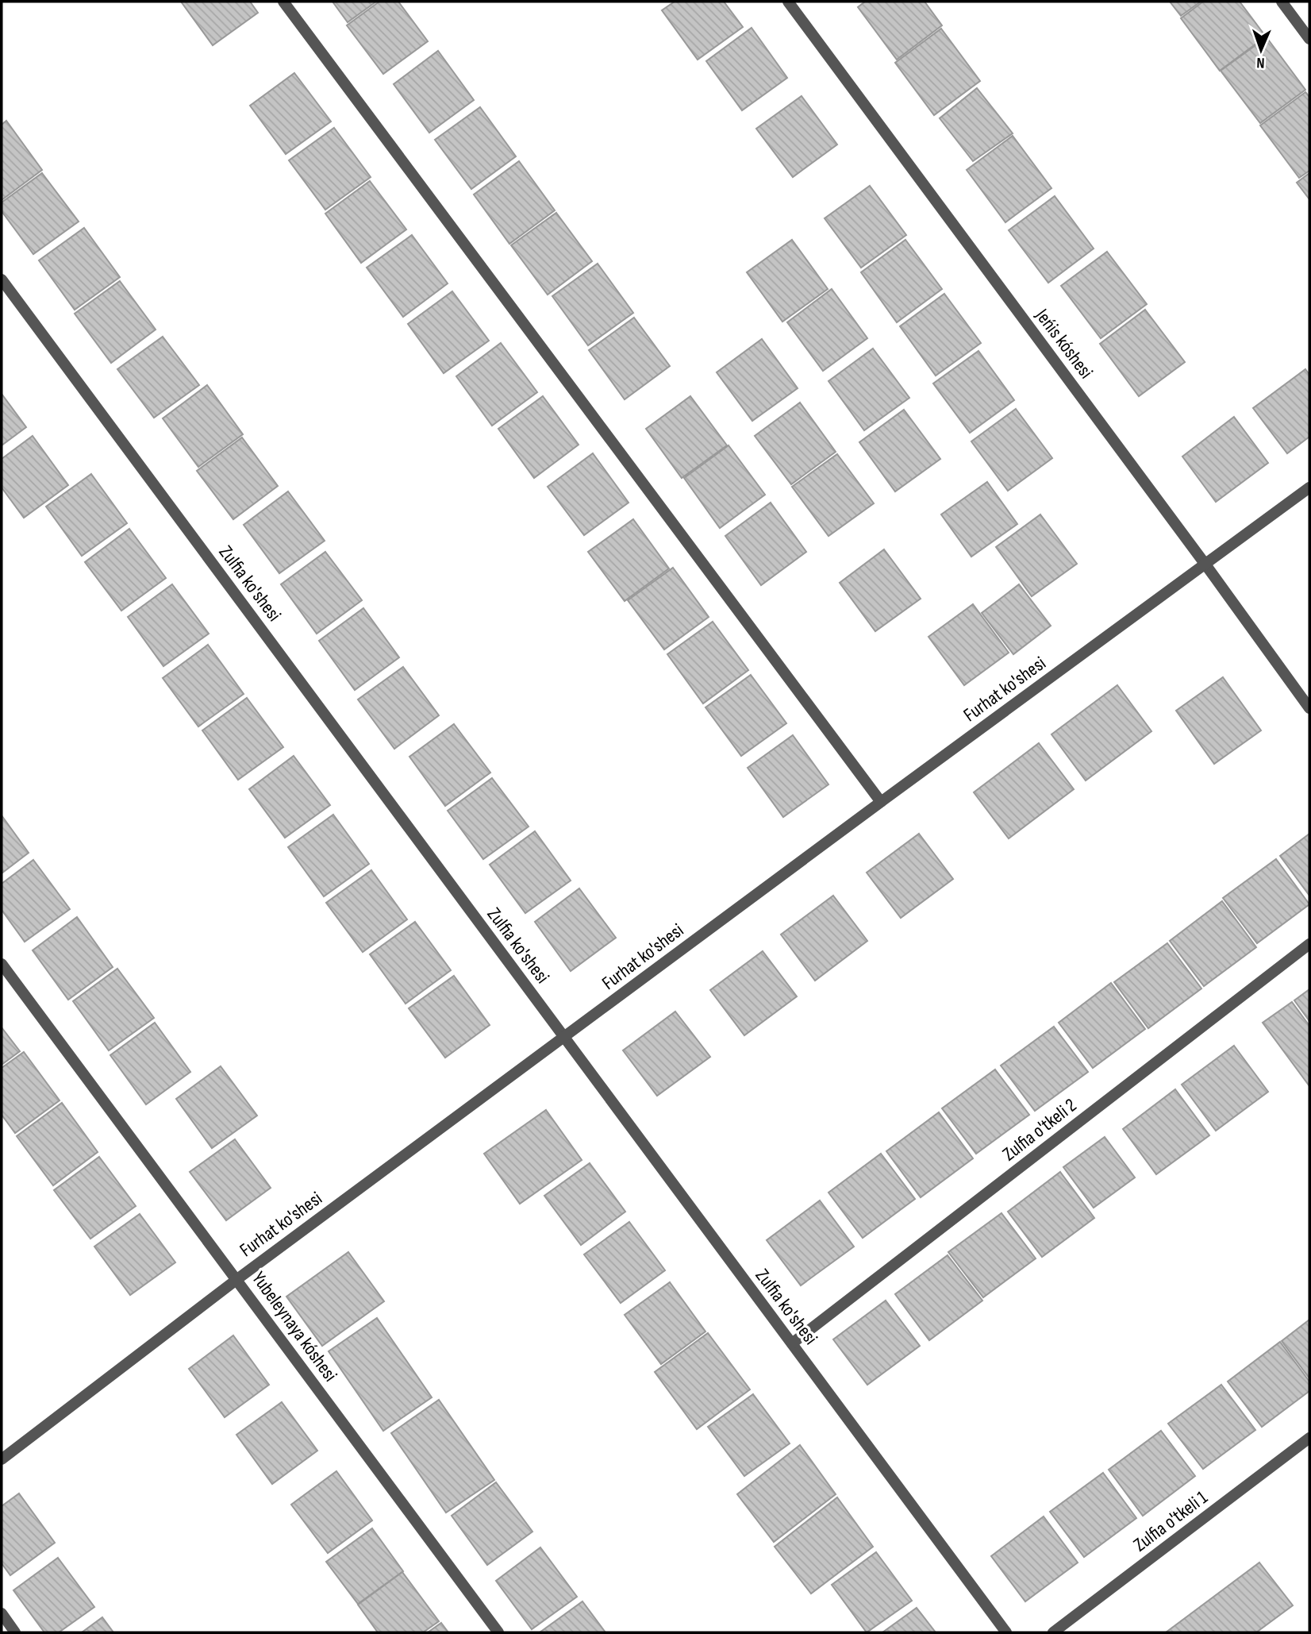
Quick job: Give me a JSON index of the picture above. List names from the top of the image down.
{
  "streets": {
    "street": [
      "Jeńis kóshesi",
      "Zulfia ko'shesi",
      "Furhat ko'shesi",
      "Zulfia o'tkeli 2",
      "Yubeleynaya kóshesi",
      "Zulfia o'tkeli 1"
    ]
  },
  "crossings": [
    ["Jeńis kóshesi", "Furhat ko'shesi"],
    ["Zulfia ko'shesi", "Furhat ko'shesi"],
    ["Zulfia ko'shesi", "Zulfia o'tkeli 2"],
    ["Furhat ko'shesi", "Yubeleynaya kóshesi"]
  ],
  "north": "bottom"
}
